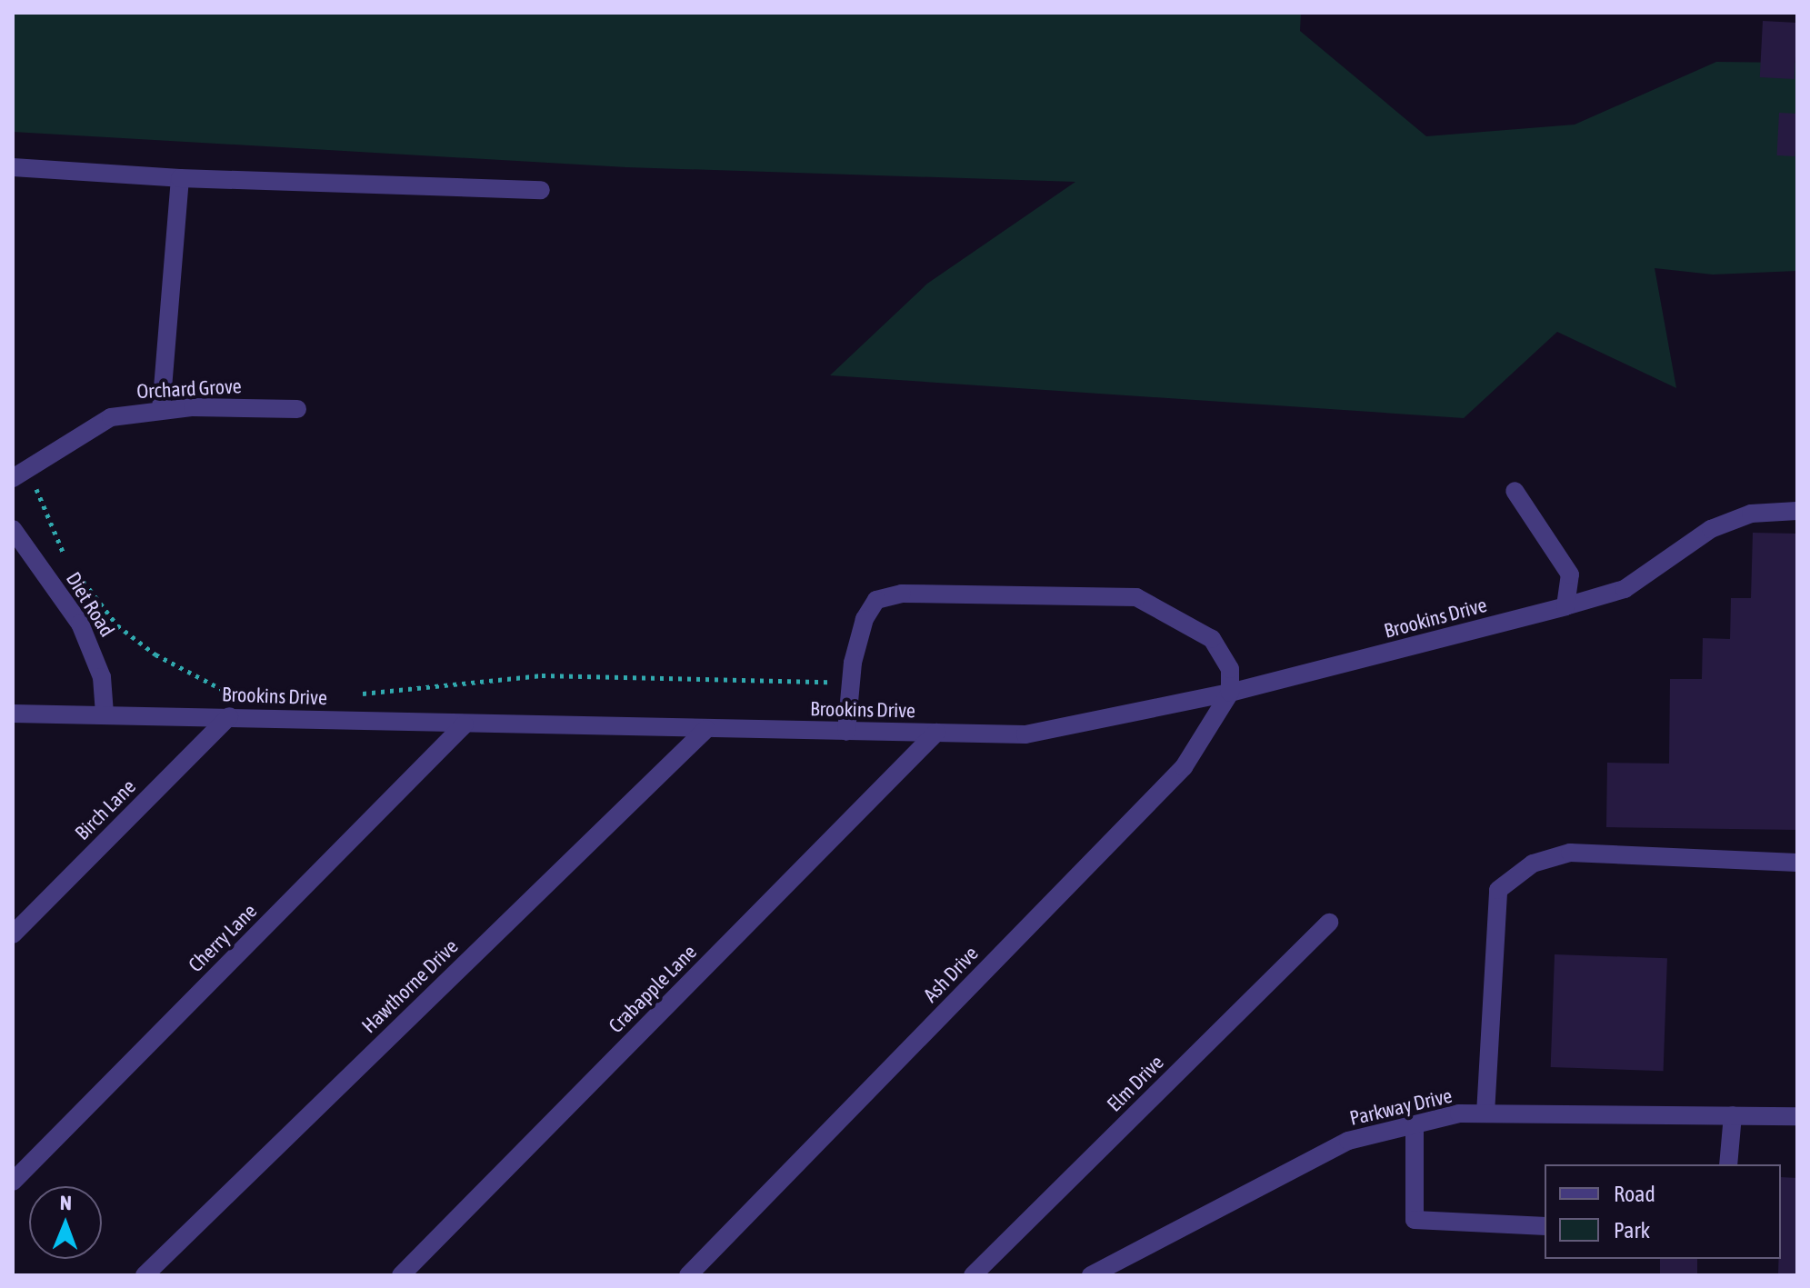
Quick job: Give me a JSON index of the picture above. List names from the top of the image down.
{
  "streets": {
    "street": [
      "Orchard Grove",
      "Diet Road",
      "Brookins Drive",
      "Birch Lane",
      "Cherry Lane",
      "Ash Drive",
      "Hawthorne Drive",
      "Crabapple Lane",
      "Elm Drive",
      "Parkway Drive"
    ]
  },
  "crossings": [
    ["Diet Road", "Brookins Drive"],
    ["Brookins Drive", "Birch Lane"],
    ["Brookins Drive", "Cherry Lane"],
    ["Brookins Drive", "Ash Drive"],
    ["Brookins Drive", "Hawthorne Drive"],
    ["Brookins Drive", "Crabapple Lane"]
  ],
  "legend": ["Road", "Park"],
  "north": "top"
}
